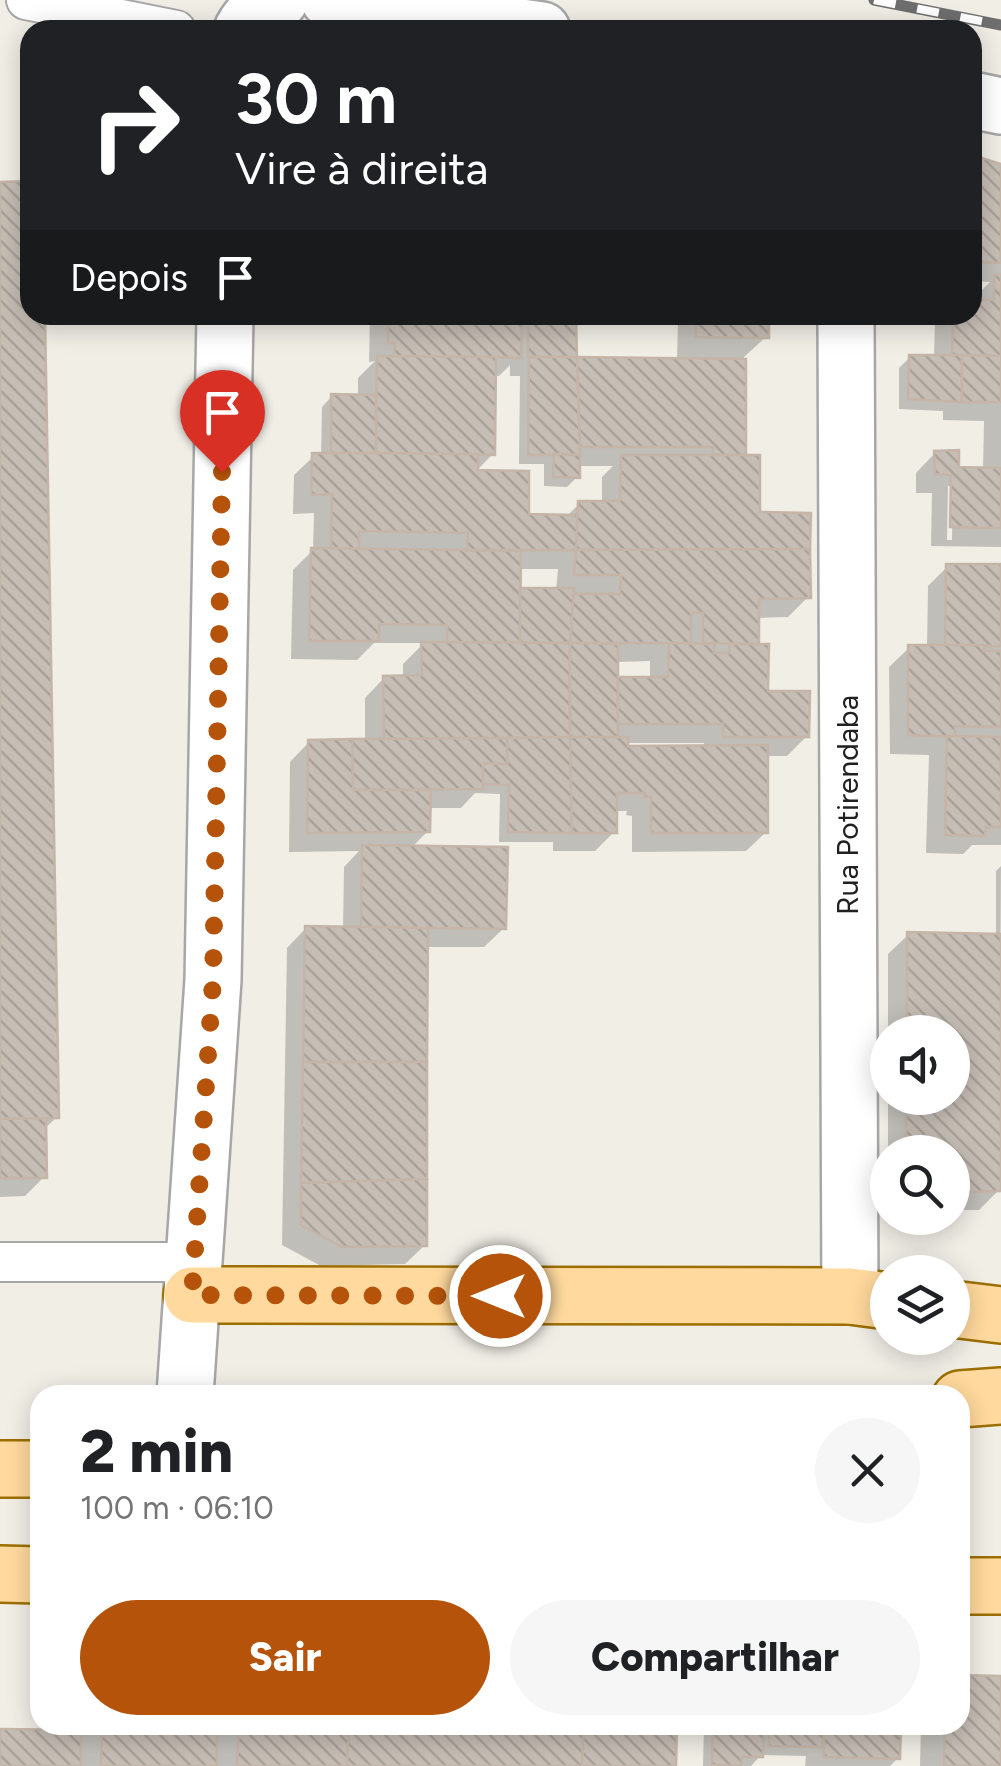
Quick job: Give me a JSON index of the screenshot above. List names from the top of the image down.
{
  "streets": {
    "street": ["Rua Potirendaba"]
  },
  "page": {
    "turn": ["30 m", "Vire à direita"],
    "then": "Depois",
    "heading": ["2 min", "100 m · 06:10"],
    "buttons": ["Sair", "Compartilhar"]
  }
}
